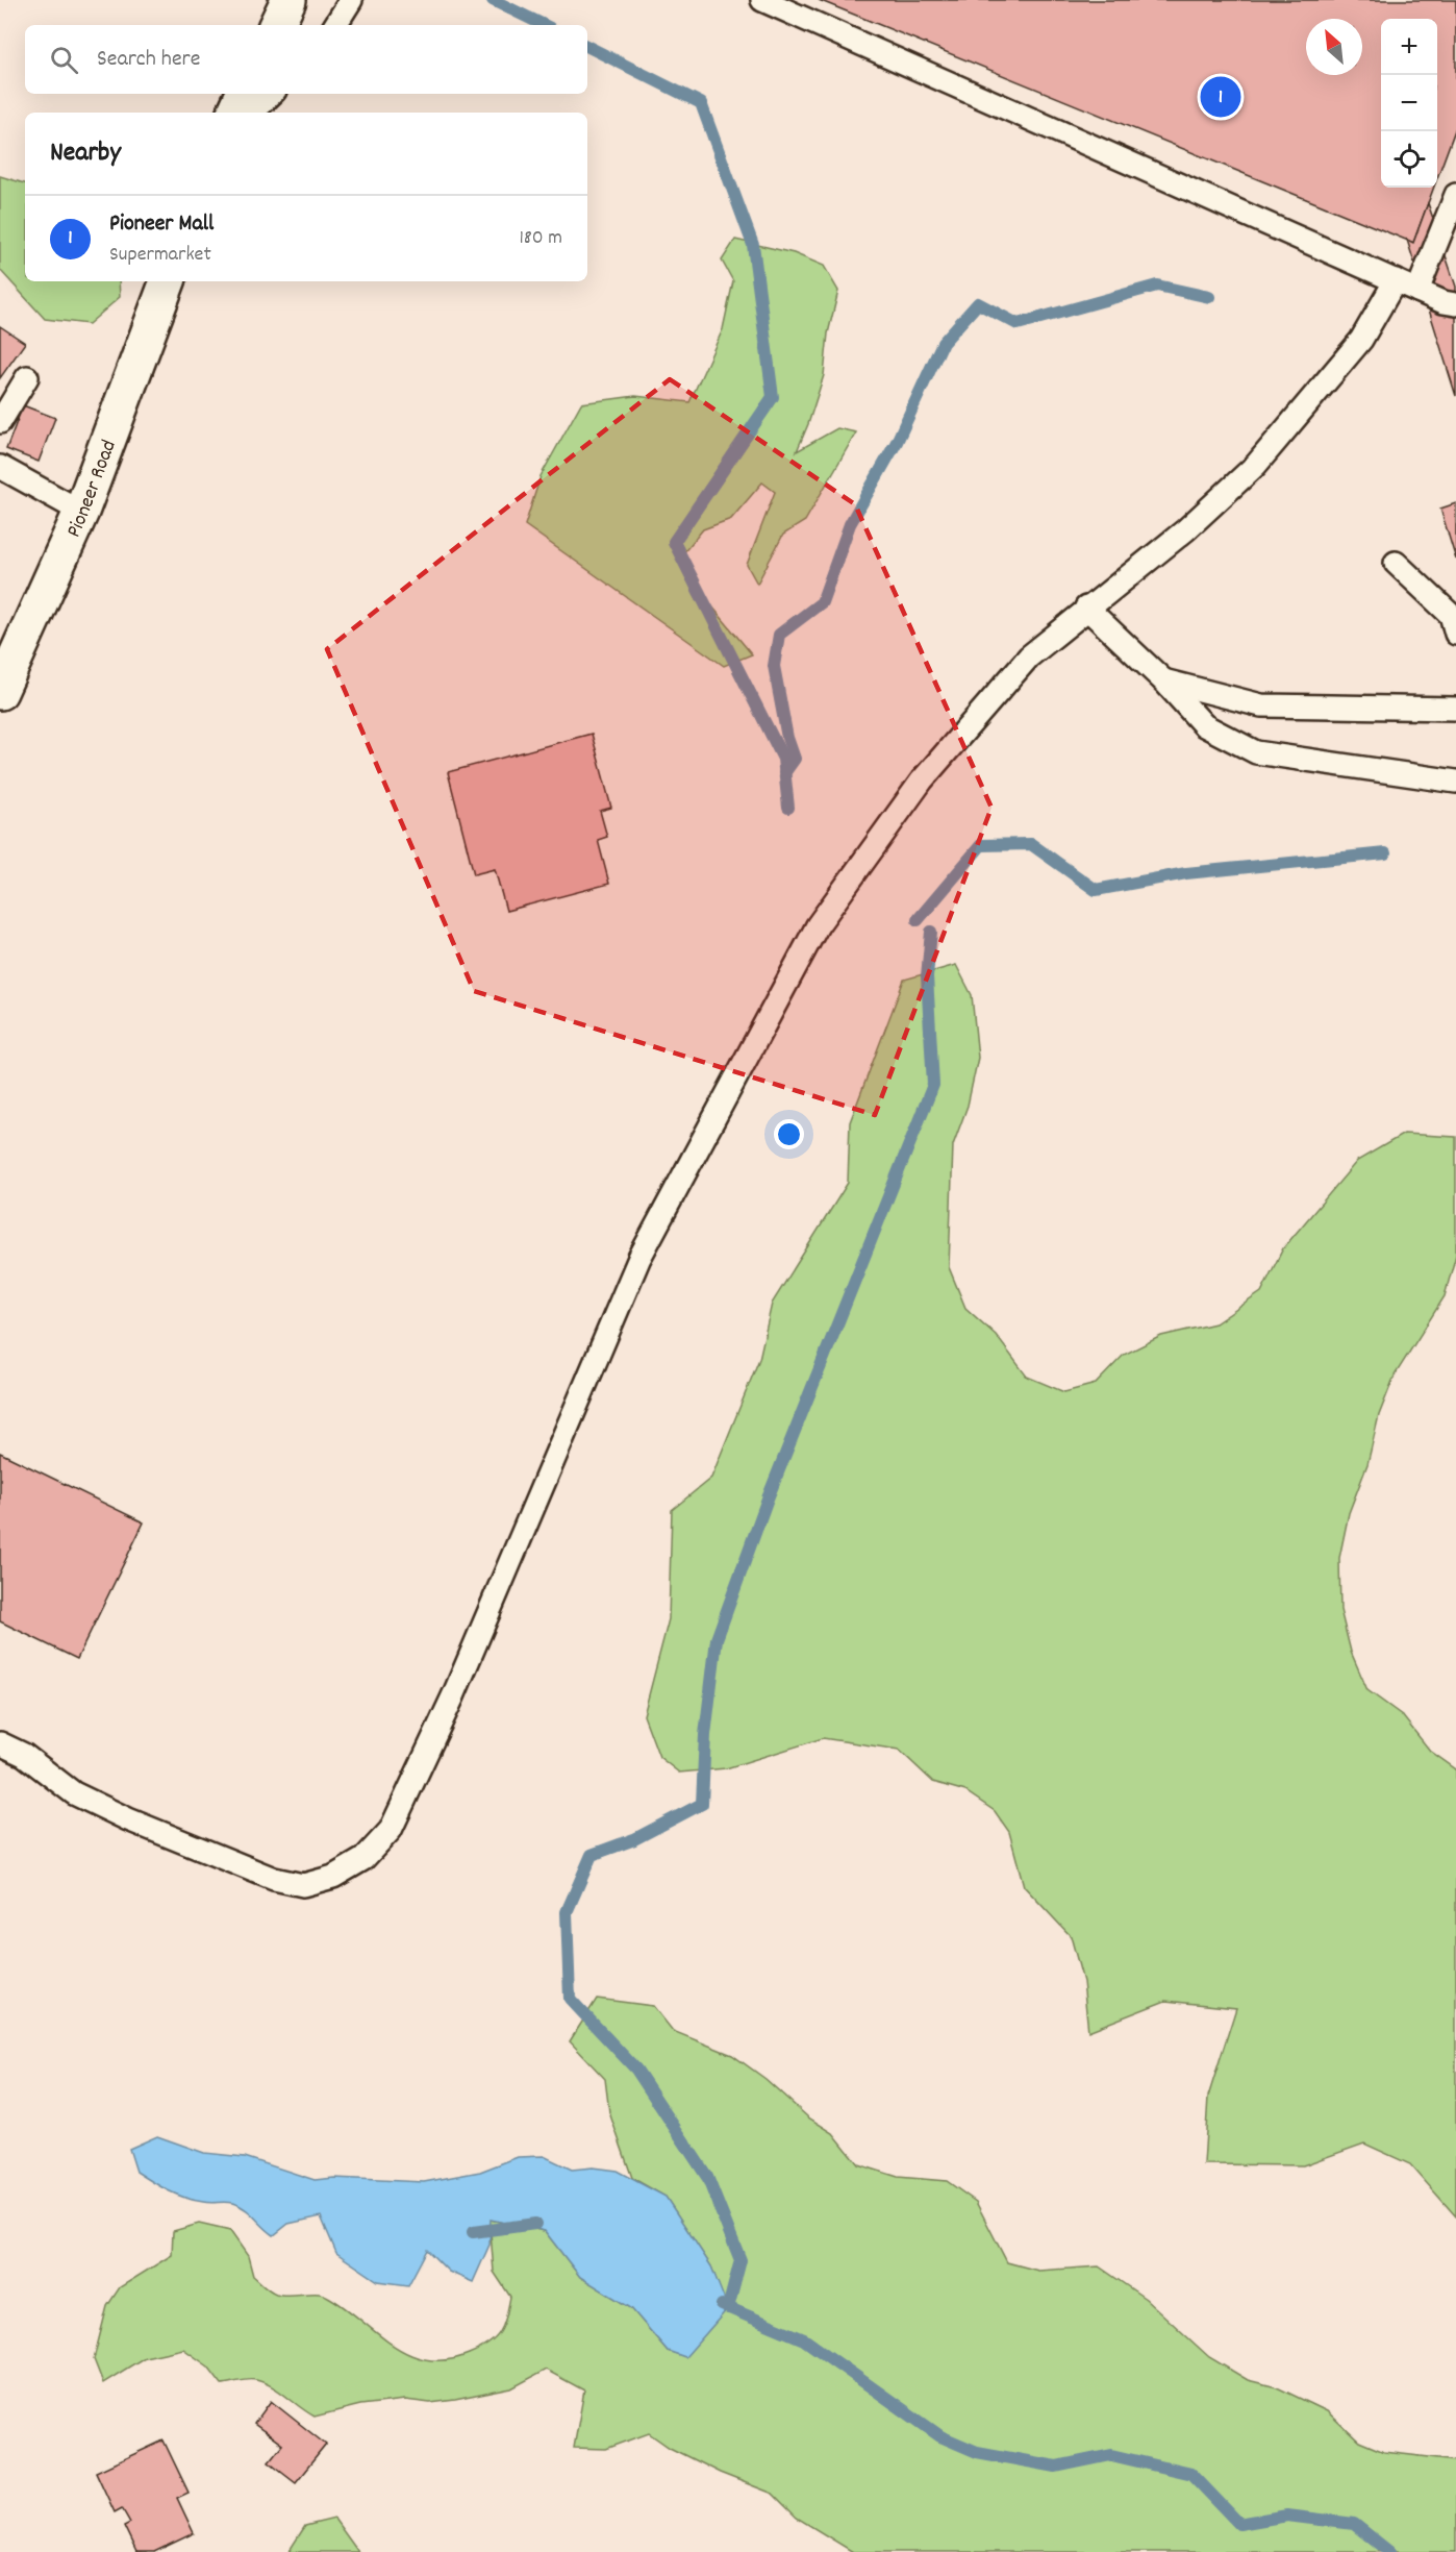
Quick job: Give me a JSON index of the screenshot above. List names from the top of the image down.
{
  "streets": {
    "main road": ["Pioneer Road"]
  },
  "north": "top left",
  "page": {
    "map_buttons": ["+", "−"],
    "search": "Search here",
    "pins": "1",
    "heading": "Nearby",
    "list": [
      {
        "mark": "1",
        "name": "Pioneer Mall",
        "note": "Supermarket",
        "value": "180 m"
      }
    ]
  }
}
